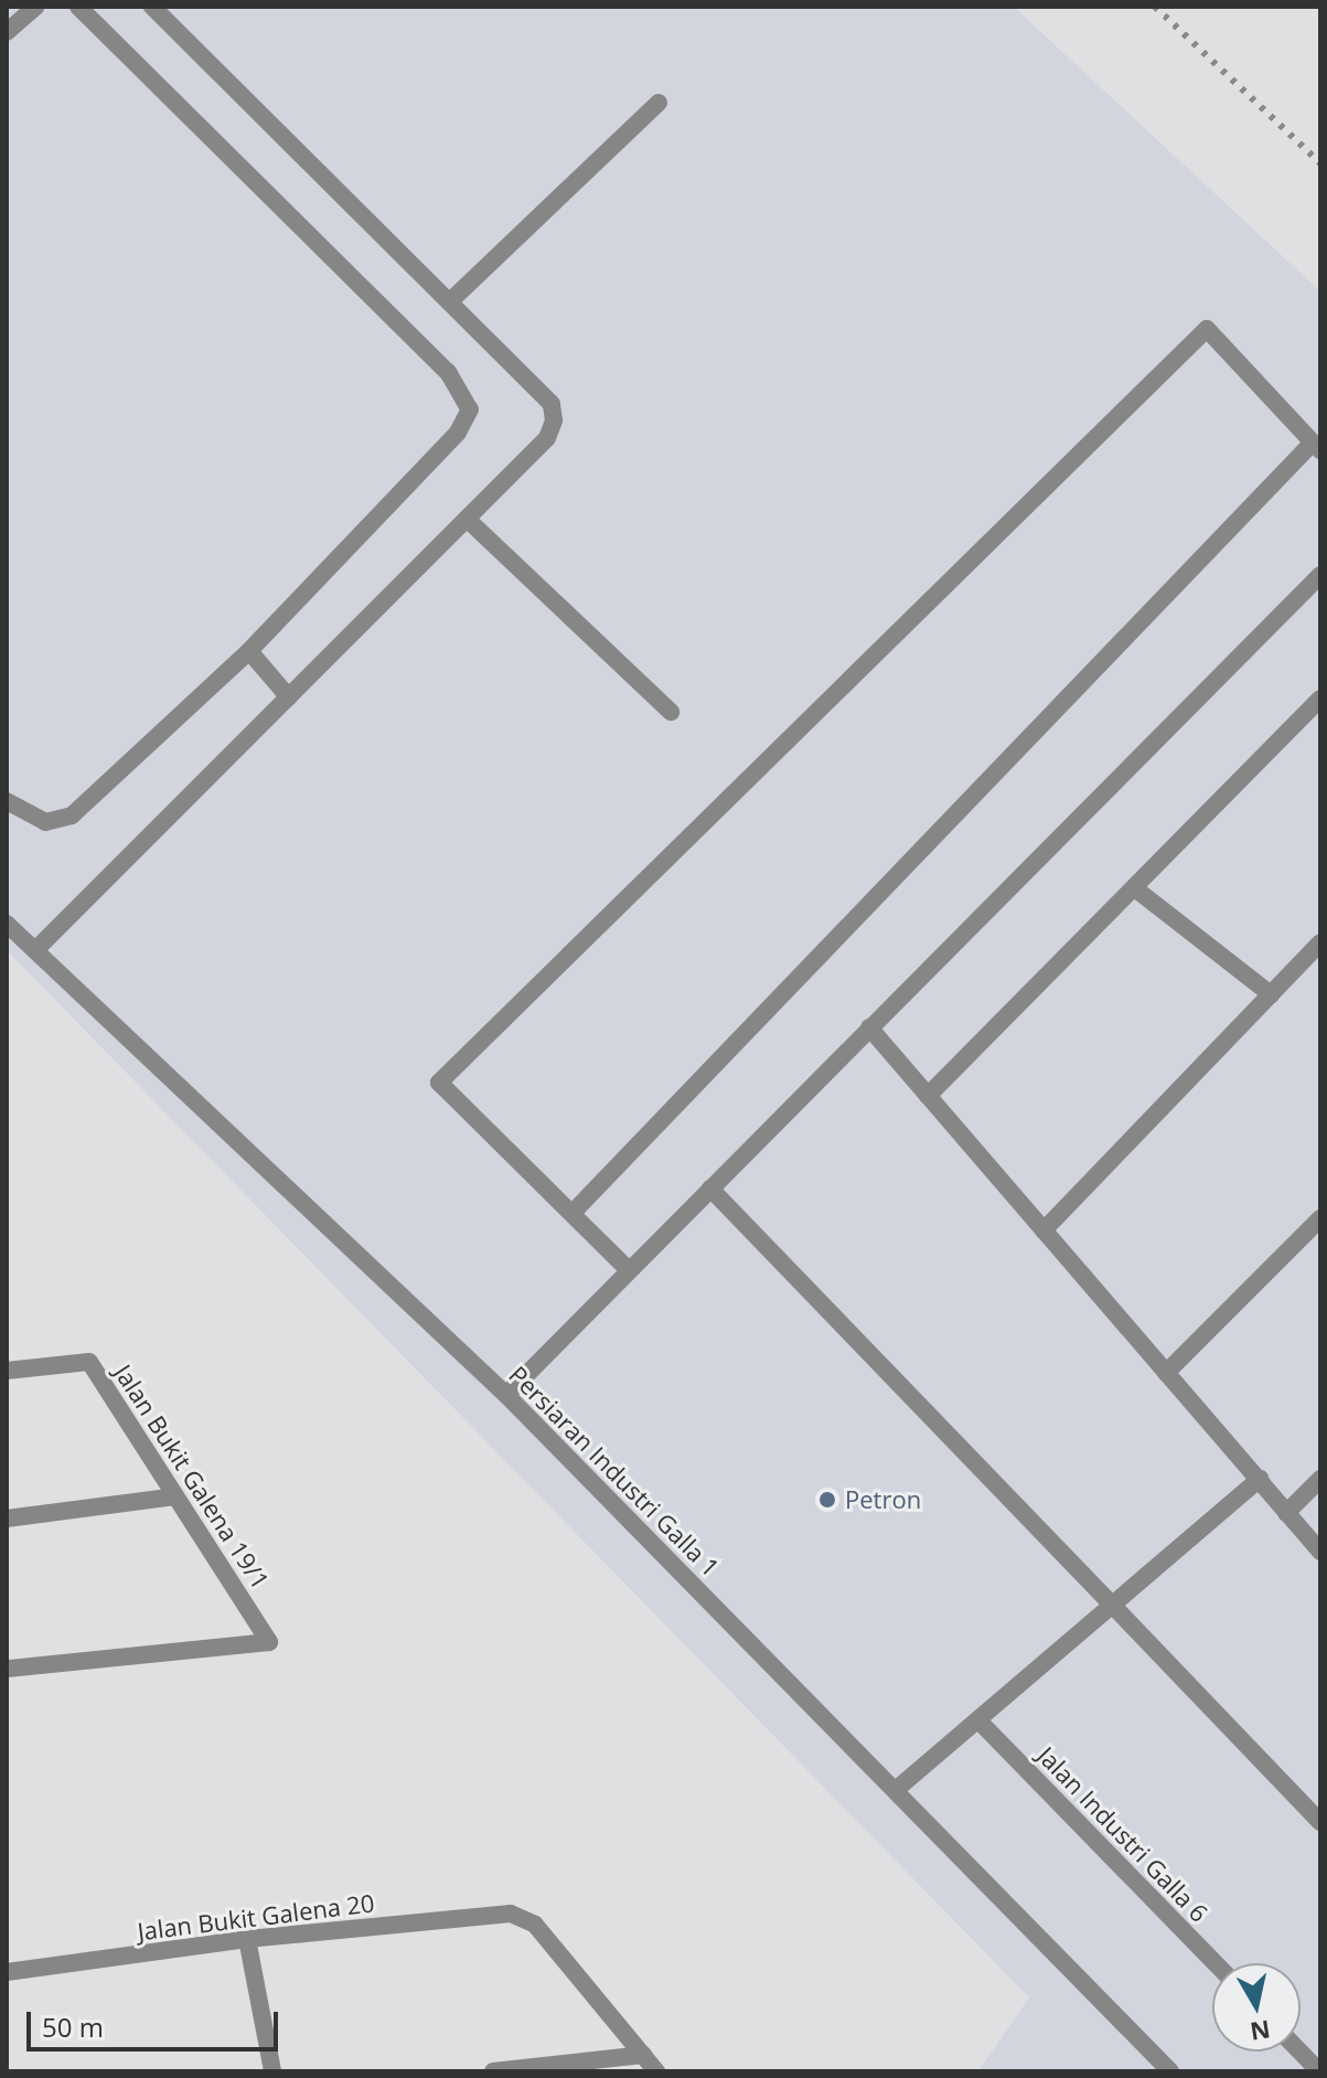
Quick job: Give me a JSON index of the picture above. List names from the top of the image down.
{
  "streets": {
    "street": [
      "Persiaran Industri Galla 1",
      "Jalan Bukit Galena 19/1",
      "Jalan Industri Galla 6",
      "Jalan Bukit Galena 20"
    ]
  },
  "places": ["Petron"],
  "scale_bar": "50 m",
  "north": "bottom"
}
